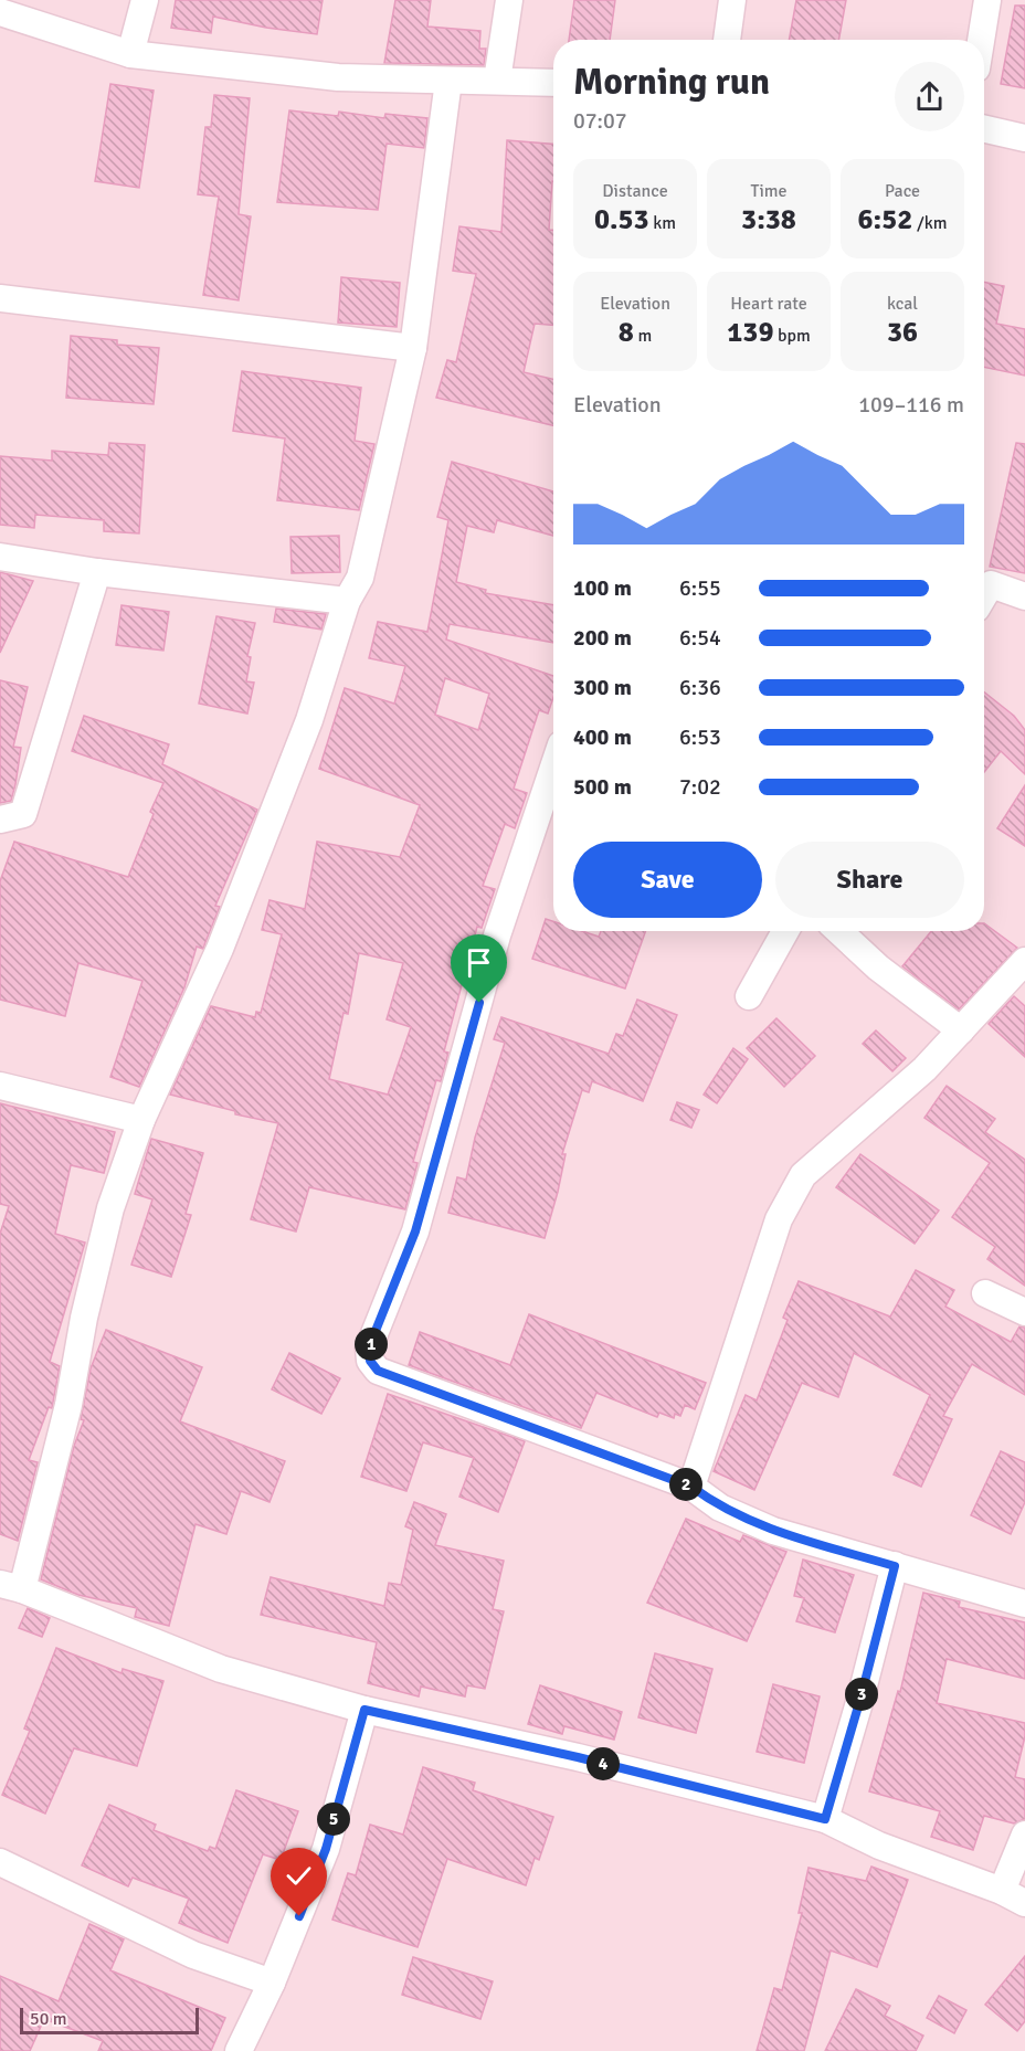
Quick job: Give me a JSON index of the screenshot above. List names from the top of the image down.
{
  "scale_bar": "50 m",
  "page": {
    "heading": ["Morning run", "07:07"],
    "stats": [
      ["Distance", "0.53 km"],
      ["Time", "3:38"],
      ["Pace", "6:52 /km"],
      ["Elevation", "8 m"],
      ["Heart rate", "139 bpm"],
      ["kcal", "36"]
    ],
    "chart": ["Elevation", "109–116 m"],
    "list": [
      {
        "name": "100 m",
        "note": "6:55"
      },
      {
        "name": "200 m",
        "note": "6:54"
      },
      {
        "name": "300 m",
        "note": "6:36"
      },
      {
        "name": "400 m",
        "note": "6:53"
      },
      {
        "name": "500 m",
        "note": "7:02"
      }
    ],
    "buttons": ["Save", "Share"],
    "pins": [
      "1",
      "2",
      "3",
      "4",
      "5"
    ],
    "scale": "50 m"
  }
}
